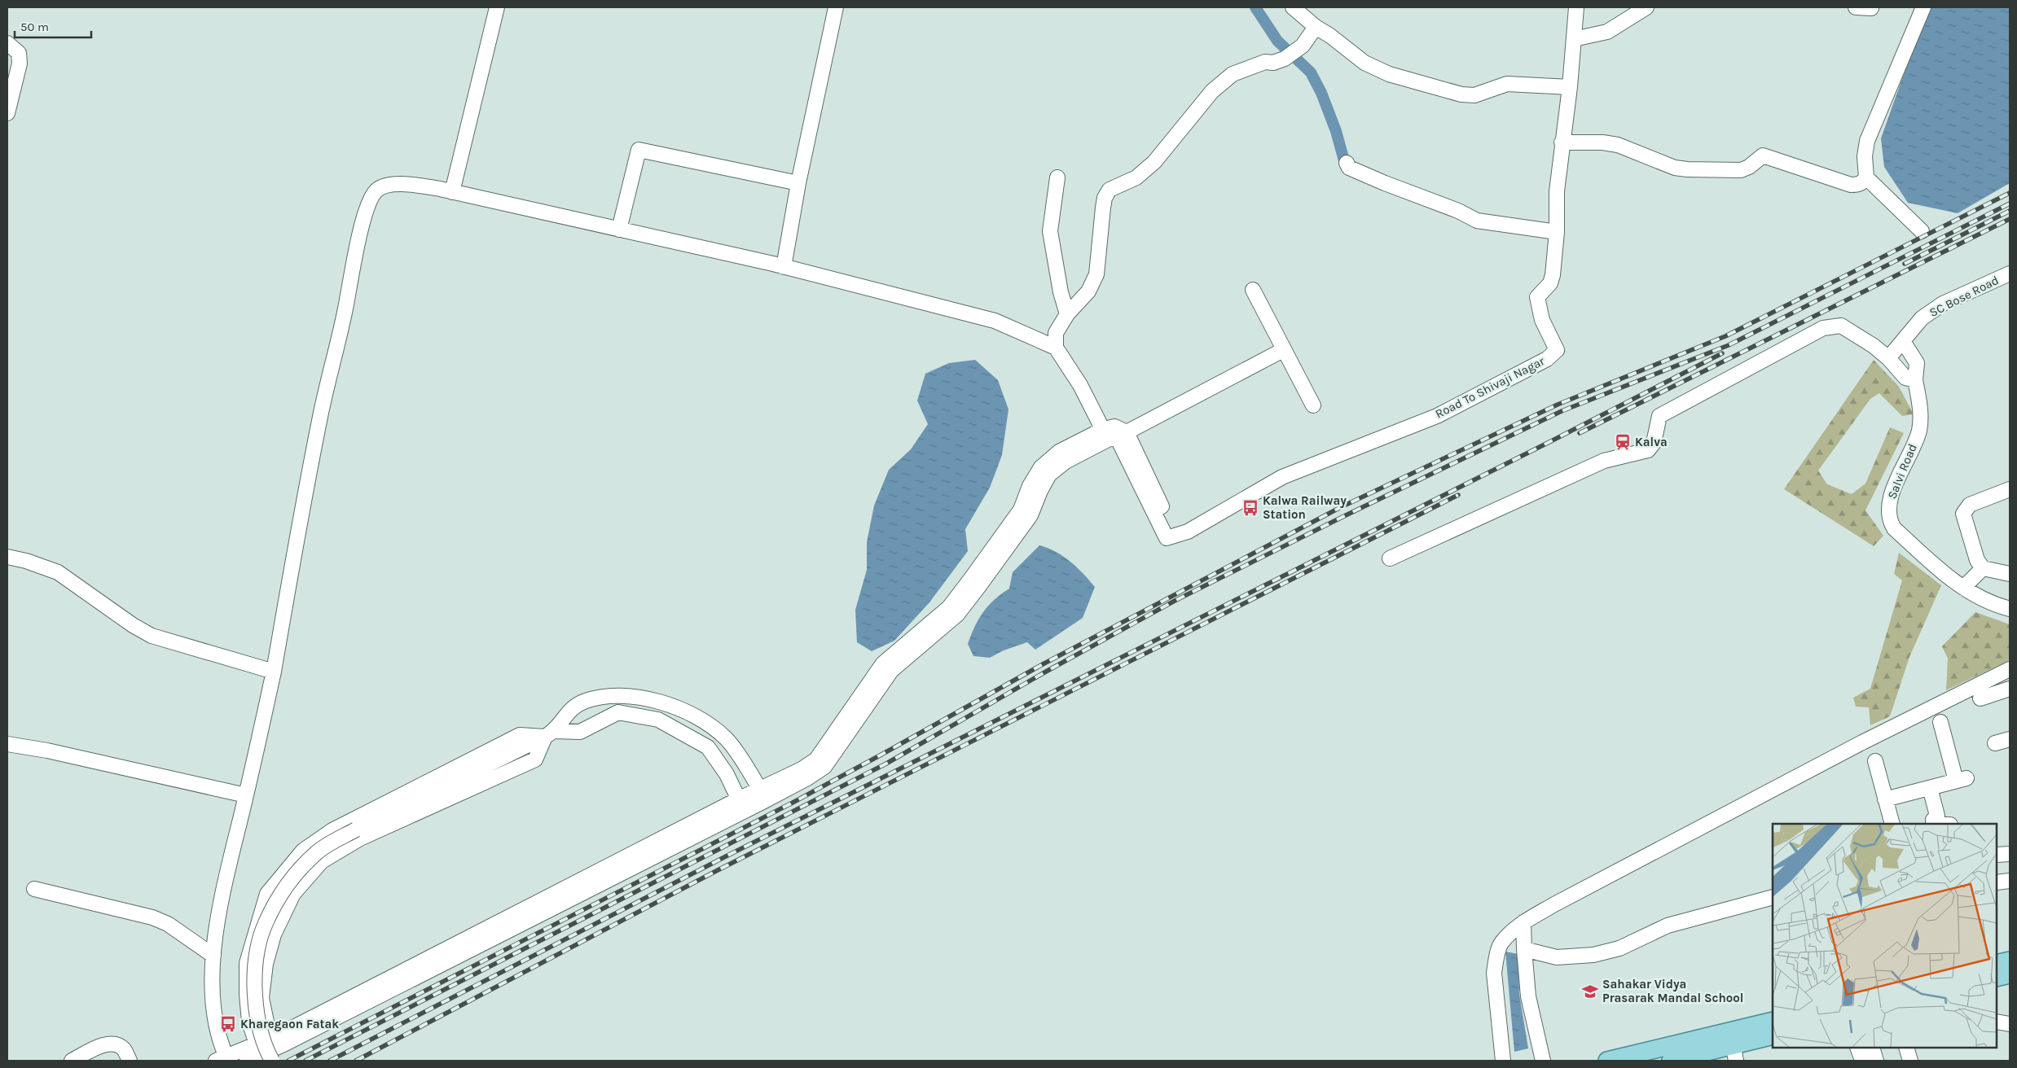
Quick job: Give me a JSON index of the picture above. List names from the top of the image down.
{
  "streets": {
    "street": ["SC Bose Road", "Road To Shivaji Nagar", "Salvi Road"]
  },
  "crossings": [
    ["SC Bose Road", "Salvi Road"]
  ],
  "places": {
    "station": ["Kalva"],
    "bus stop": ["Kalwa Railway Station", "Kharegaon Fatak"],
    "school or university": ["Sahakar Vidya Prasarak Mandal School"]
  },
  "scale_bar": "50 m"
}
